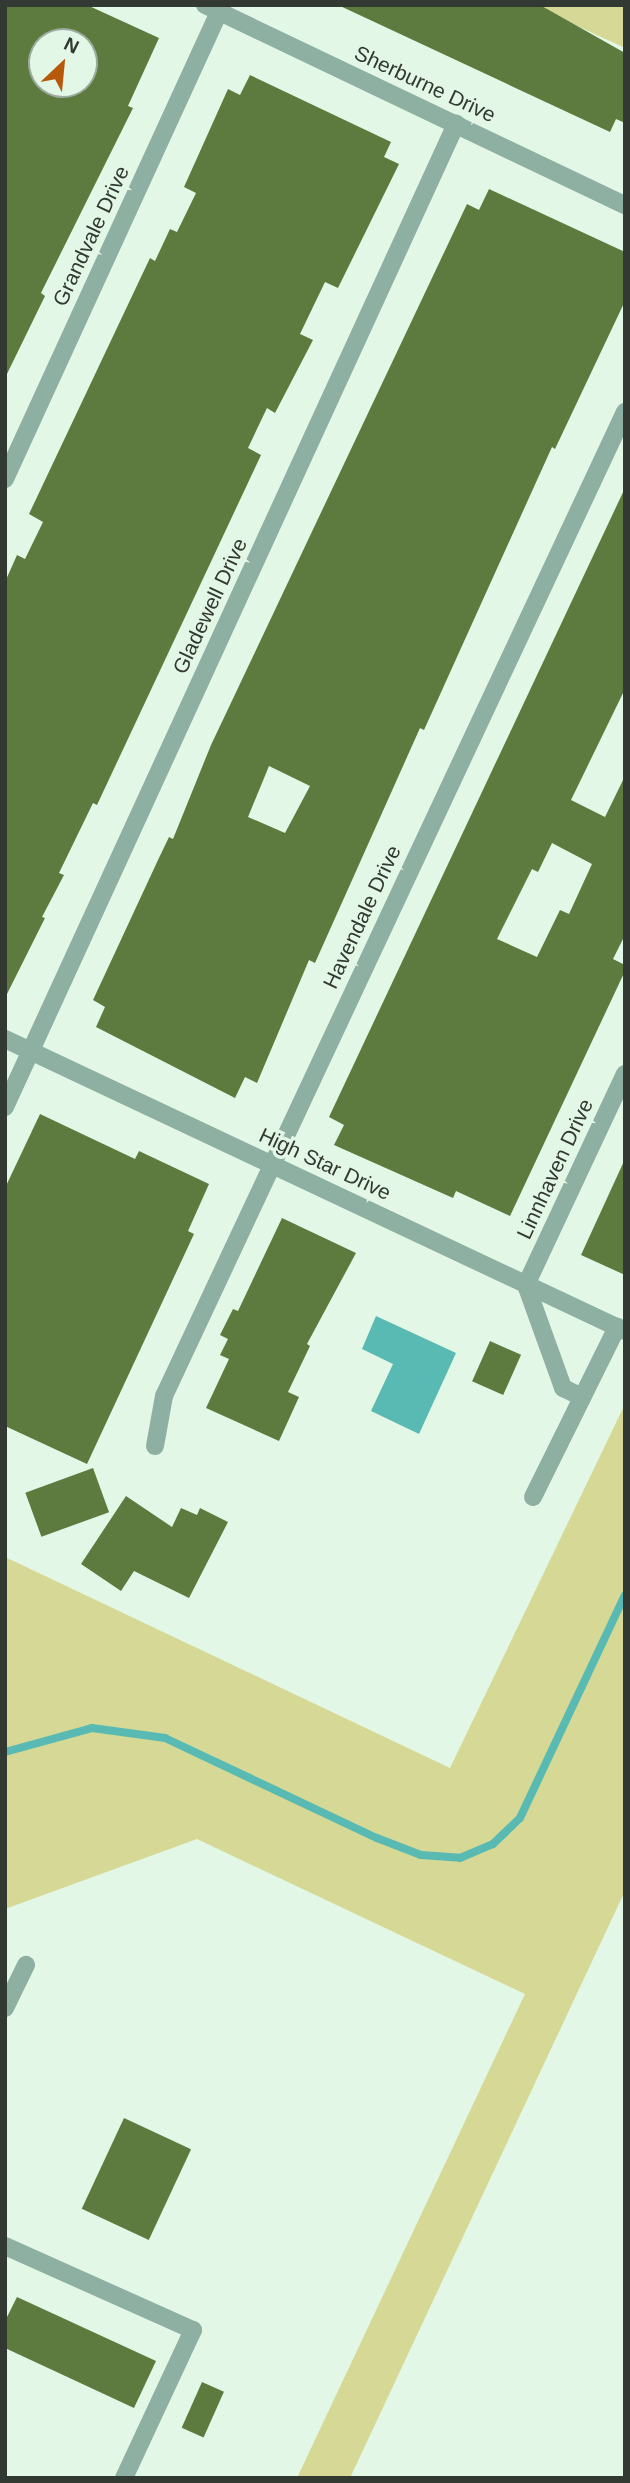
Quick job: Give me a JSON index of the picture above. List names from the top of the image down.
{
  "streets": {
    "street": [
      "Sherburne Drive",
      "Grandvale Drive",
      "Gladewell Drive",
      "Havendale Drive",
      "High Star Drive",
      "Linnhaven Drive"
    ]
  },
  "crossings": [
    ["Sherburne Drive", "Grandvale Drive"],
    ["Sherburne Drive", "Gladewell Drive"],
    ["Gladewell Drive", "High Star Drive"],
    ["Havendale Drive", "High Star Drive"],
    ["High Star Drive", "Linnhaven Drive"]
  ],
  "north": "top right"
}
